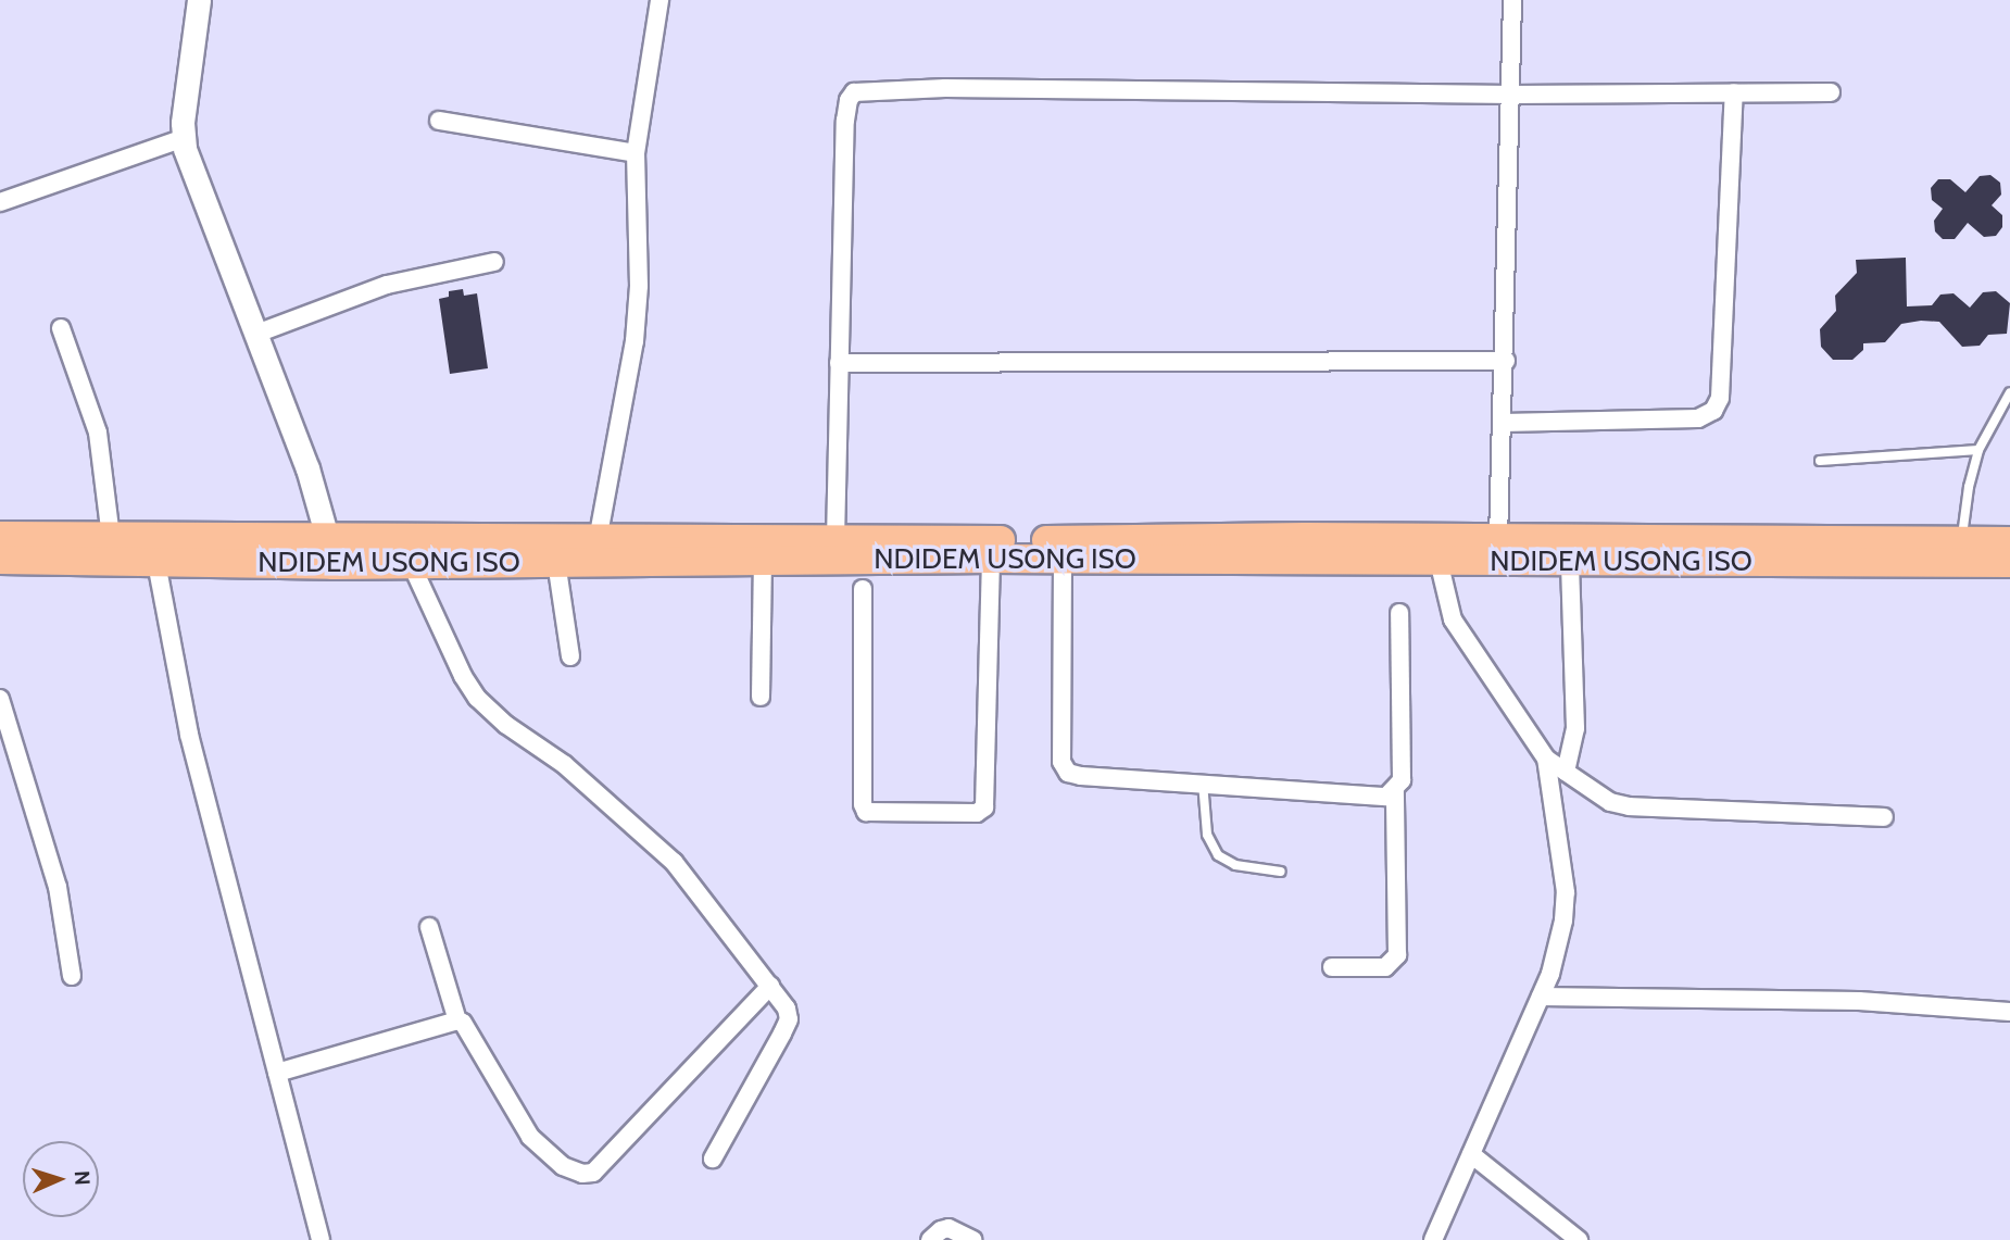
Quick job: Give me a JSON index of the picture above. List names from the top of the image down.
{
  "streets": {
    "highway": ["NDIDEM USONG ISO"]
  },
  "north": "right"
}
